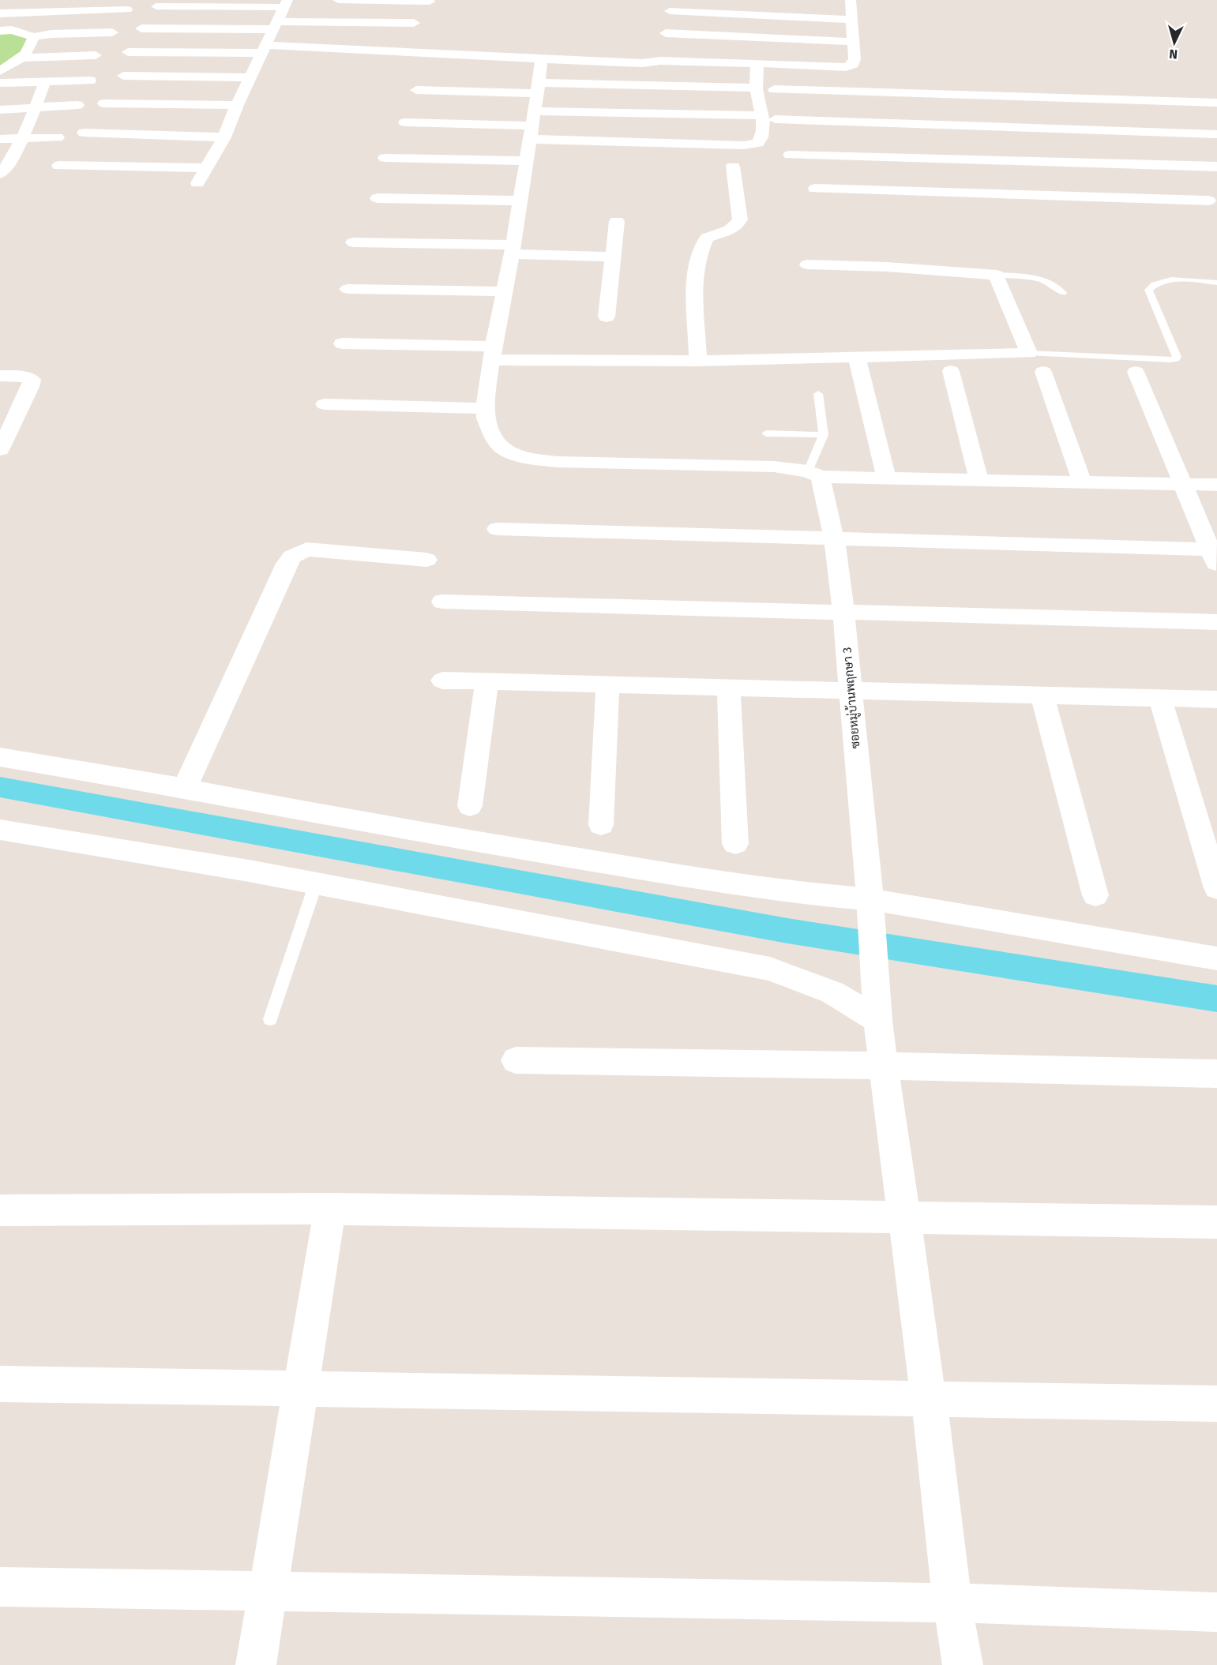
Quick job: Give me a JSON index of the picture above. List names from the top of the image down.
{
  "streets": {
    "street": ["ซอยหมู่บ้านพฤกษา 3"]
  },
  "north": "bottom"
}
